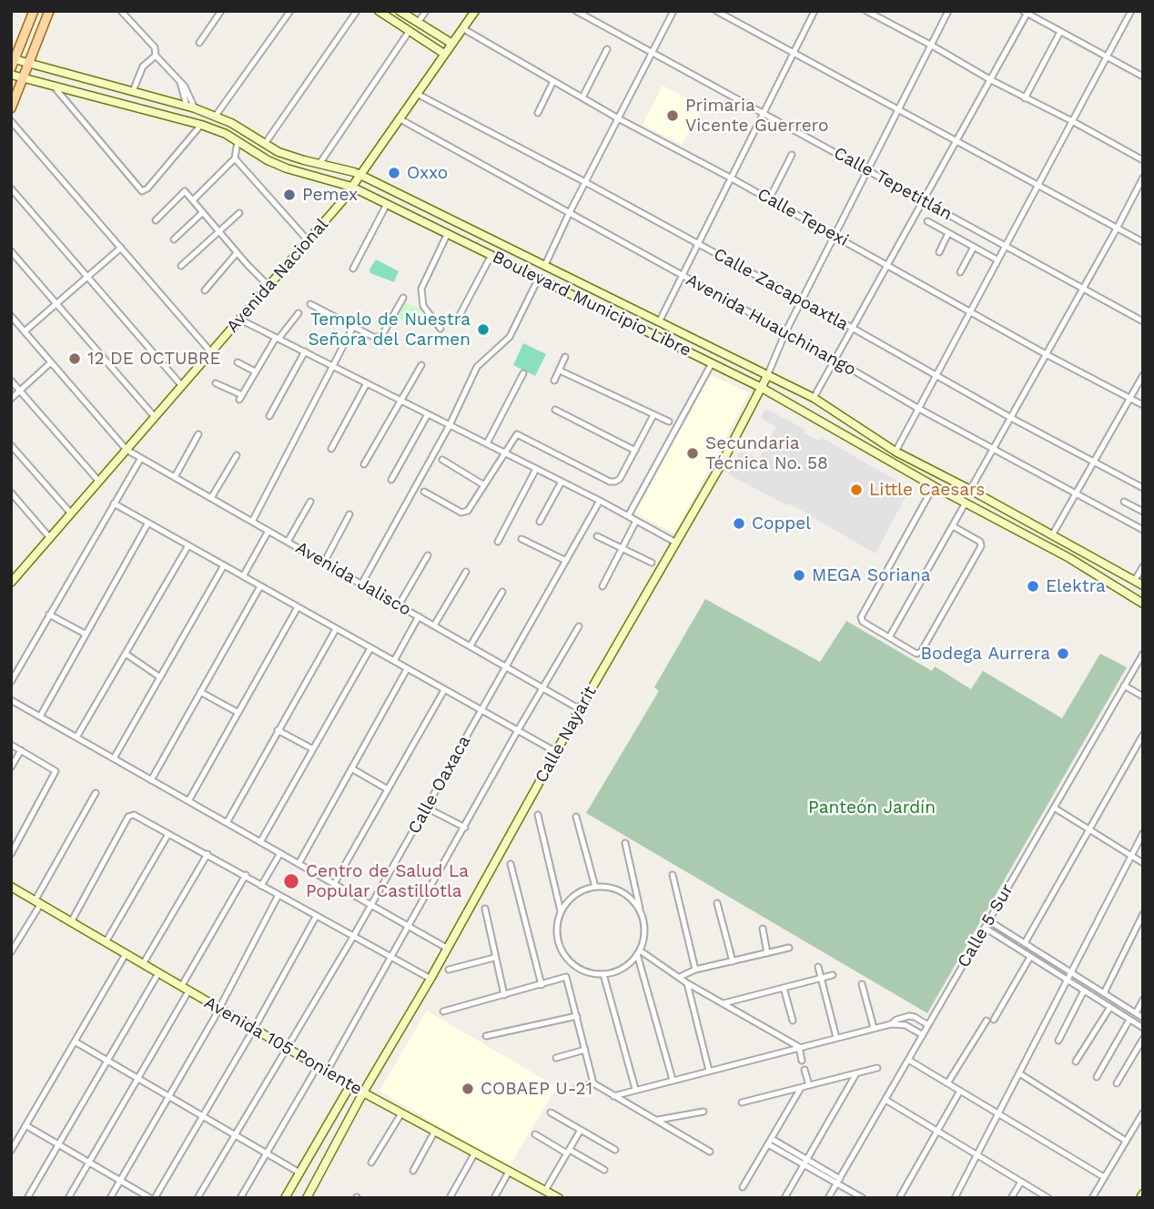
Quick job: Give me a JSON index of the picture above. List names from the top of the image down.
{
  "streets": {
    "main road": [
      "Avenida Nacional",
      "Boulevard Municipio Libre",
      "Calle Nayarit",
      "Avenida 105 Poniente"
    ],
    "street": [
      "Calle Tepetitlán",
      "Calle Tepexi",
      "Calle Zacapoaxtla",
      "Avenida Huauchinango",
      "Avenida Jalisco",
      "Calle Oaxaca",
      "Calle 5 Sur"
    ]
  },
  "crossings": [
    ["Calle Tepexi", "Avenida Nacional"],
    ["Avenida Nacional", "Calle Zacapoaxtla"],
    ["Avenida Nacional", "Boulevard Municipio Libre"],
    ["Avenida Nacional", "Avenida Huauchinango"],
    ["Avenida Nacional", "Avenida Jalisco"],
    ["Boulevard Municipio Libre", "Calle Nayarit"],
    ["Avenida Jalisco", "Calle Nayarit"],
    ["Avenida Jalisco", "Calle Oaxaca"],
    ["Calle Nayarit", "Avenida 105 Poniente"],
    ["Calle Oaxaca", "Avenida 105 Poniente"]
  ],
  "parks": ["Panteón Jardín"],
  "places": [
    "Primaria Vicente Guerrero",
    "Oxxo",
    "Pemex",
    "Templo de Nuestra Señora del Carmen",
    "12 DE OCTUBRE",
    "Secundaria Técnica No. 58",
    "Little Caesars",
    "Coppel",
    "MEGA Soriana",
    "Elektra",
    "Bodega Aurrera",
    "Centro de Salud La Popular Castillotla",
    "COBAEP U-21"
  ]
}
